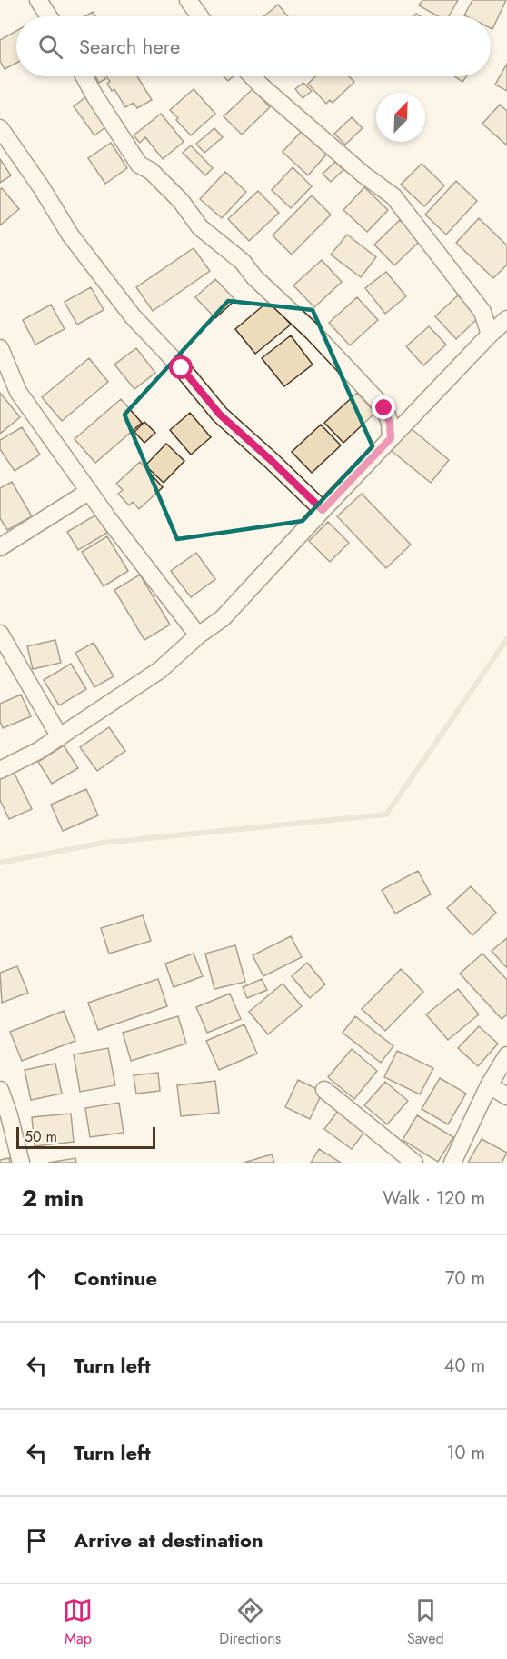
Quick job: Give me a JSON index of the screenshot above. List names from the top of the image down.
{
  "scale_bar": "50 m",
  "north": "top right",
  "page": {
    "search": "Search here",
    "scale": "50 m",
    "heading": ["2 min", "Walk · 120 m"],
    "list": [
      ["Continue", "70 m"],
      ["Turn left", "40 m"],
      ["Turn left", "10 m"],
      "Arrive at destination"
    ],
    "nav": ["Map", "Directions", "Saved"]
  }
}
